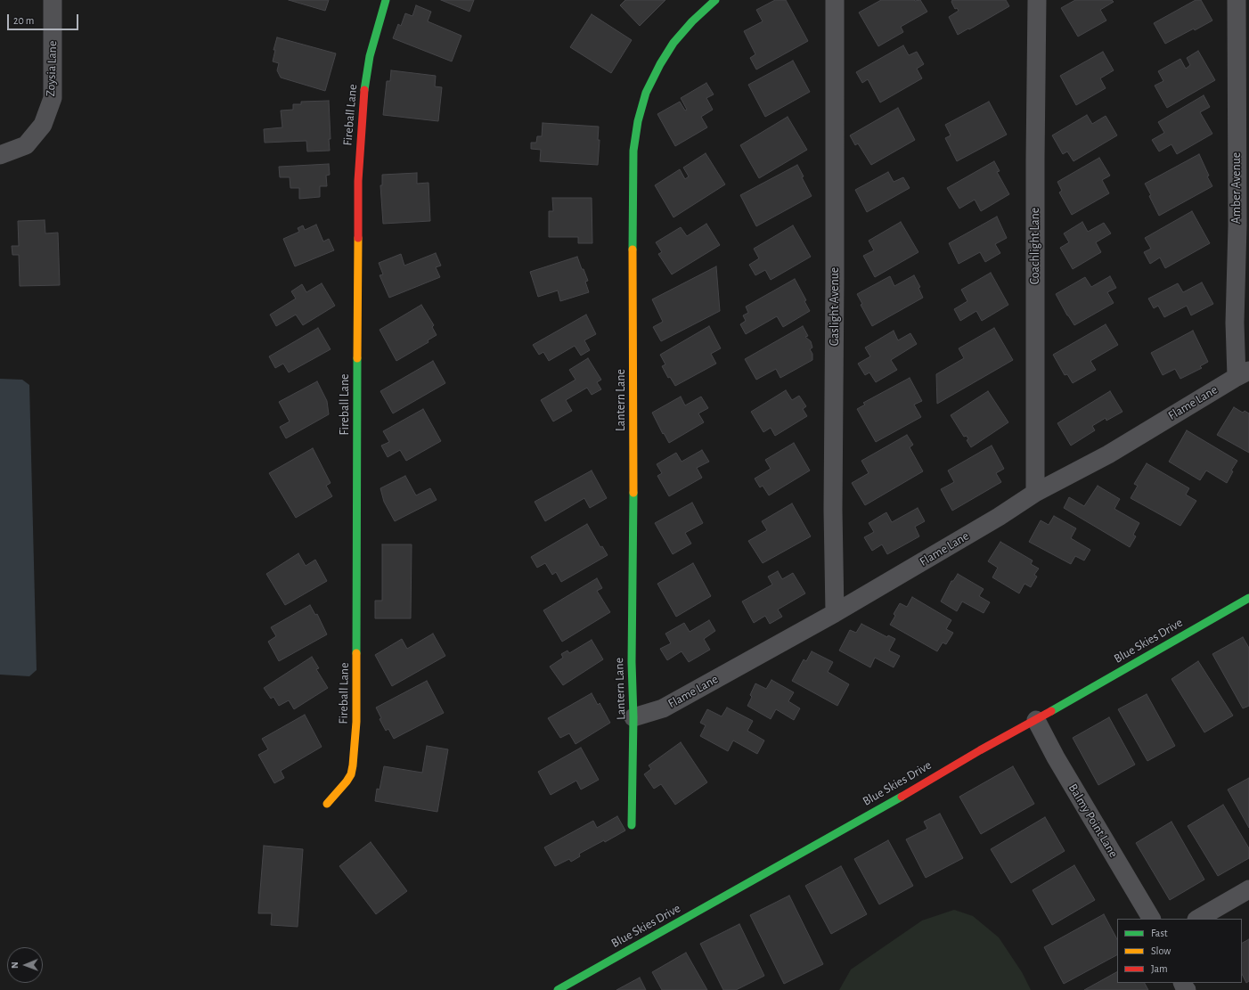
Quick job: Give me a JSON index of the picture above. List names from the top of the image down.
{
  "streets": {
    "street": [
      "Zoysia Lane",
      "Fireball Lane",
      "Amber Avenue",
      "Coachlight Lane",
      "Gaslight Avenue",
      "Lantern Lane",
      "Flame Lane",
      "Blue Skies Drive",
      "Balmy Point Lane"
    ]
  },
  "crossings": [
    ["Amber Avenue", "Flame Lane"],
    ["Coachlight Lane", "Flame Lane"],
    ["Gaslight Avenue", "Flame Lane"],
    ["Lantern Lane", "Flame Lane"],
    ["Blue Skies Drive", "Balmy Point Lane"]
  ],
  "legend": ["Fast", "Slow", "Jam"],
  "scale_bar": "20 m",
  "north": "left"
}
